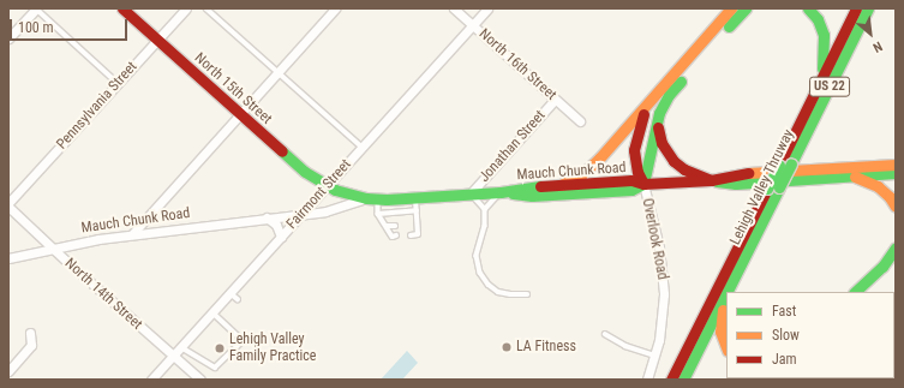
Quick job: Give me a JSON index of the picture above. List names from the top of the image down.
{
  "streets": {
    "main road": [
      "US 22",
      "North 15th Street",
      "Mauch Chunk Road",
      "Lehigh Valley Thruway"
    ],
    "street": [
      "North 16th Street",
      "Pennsylvania Street",
      "Jonathan Street",
      "Fairmont Street",
      "Overlook Road",
      "North 14th Street"
    ]
  },
  "crossings": [
    ["North 16th Street", "Jonathan Street"],
    ["North 16th Street", "Fairmont Street"],
    ["North 15th Street", "Pennsylvania Street"],
    ["North 15th Street", "Mauch Chunk Road"],
    ["North 15th Street", "Fairmont Street"],
    ["Pennsylvania Street", "North 14th Street"],
    ["Jonathan Street", "Mauch Chunk Road"],
    ["Mauch Chunk Road", "Fairmont Street"],
    ["Mauch Chunk Road", "Overlook Road"],
    ["Mauch Chunk Road", "North 14th Street"],
    ["Fairmont Street", "North 14th Street"]
  ],
  "places": ["LA Fitness", "Lehigh Valley Family Practice"],
  "legend": ["Fast", "Slow", "Jam"],
  "scale_bar": "100 m",
  "north": "bottom right"
}
